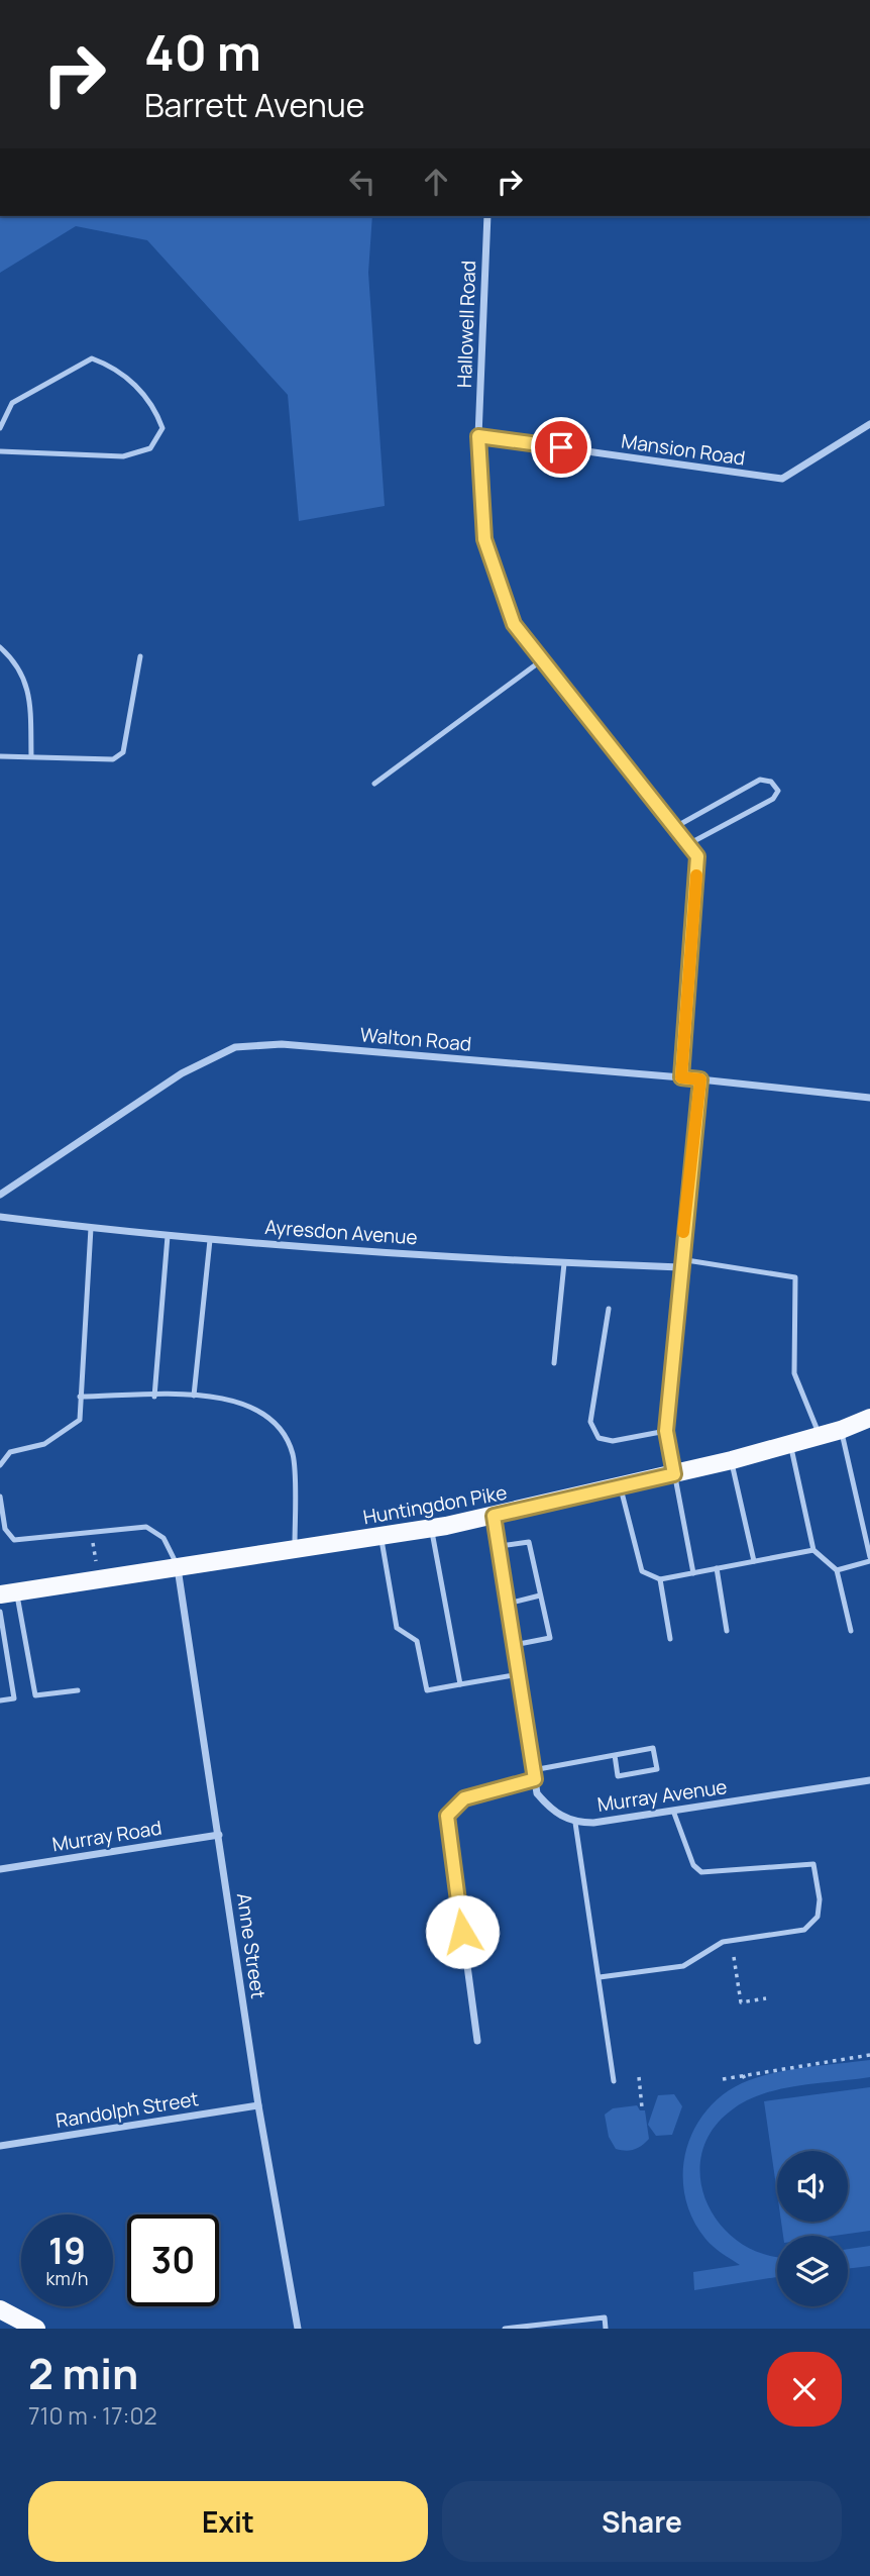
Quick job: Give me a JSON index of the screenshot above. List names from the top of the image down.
{
  "streets": {
    "main road": ["Huntingdon Pike"],
    "street": [
      "Hallowell Road",
      "Mansion Road",
      "Walton Road",
      "Ayresdon Avenue",
      "Murray Avenue",
      "Murray Road",
      "Anne Street",
      "Randolph Street"
    ]
  },
  "crossings": [
    ["Hallowell Road", "Mansion Road"],
    ["Huntingdon Pike", "Murray Avenue"],
    ["Huntingdon Pike", "Anne Street"],
    ["Murray Road", "Anne Street"],
    ["Anne Street", "Randolph Street"]
  ],
  "page": {
    "turn": ["40 m", "Barrett Avenue"],
    "speed": "19 km/h",
    "limit": "30",
    "heading": ["2 min", "710 m · 17:02"],
    "buttons": ["Exit", "Share"]
  }
}
